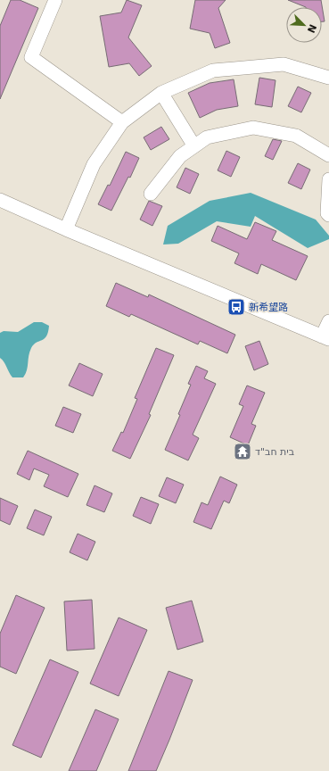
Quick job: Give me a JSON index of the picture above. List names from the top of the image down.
{
  "places": {
    "bus stop": ["新希望路"],
    "temple": ["בית חב\"ד"]
  },
  "north": "bottom right"
}
